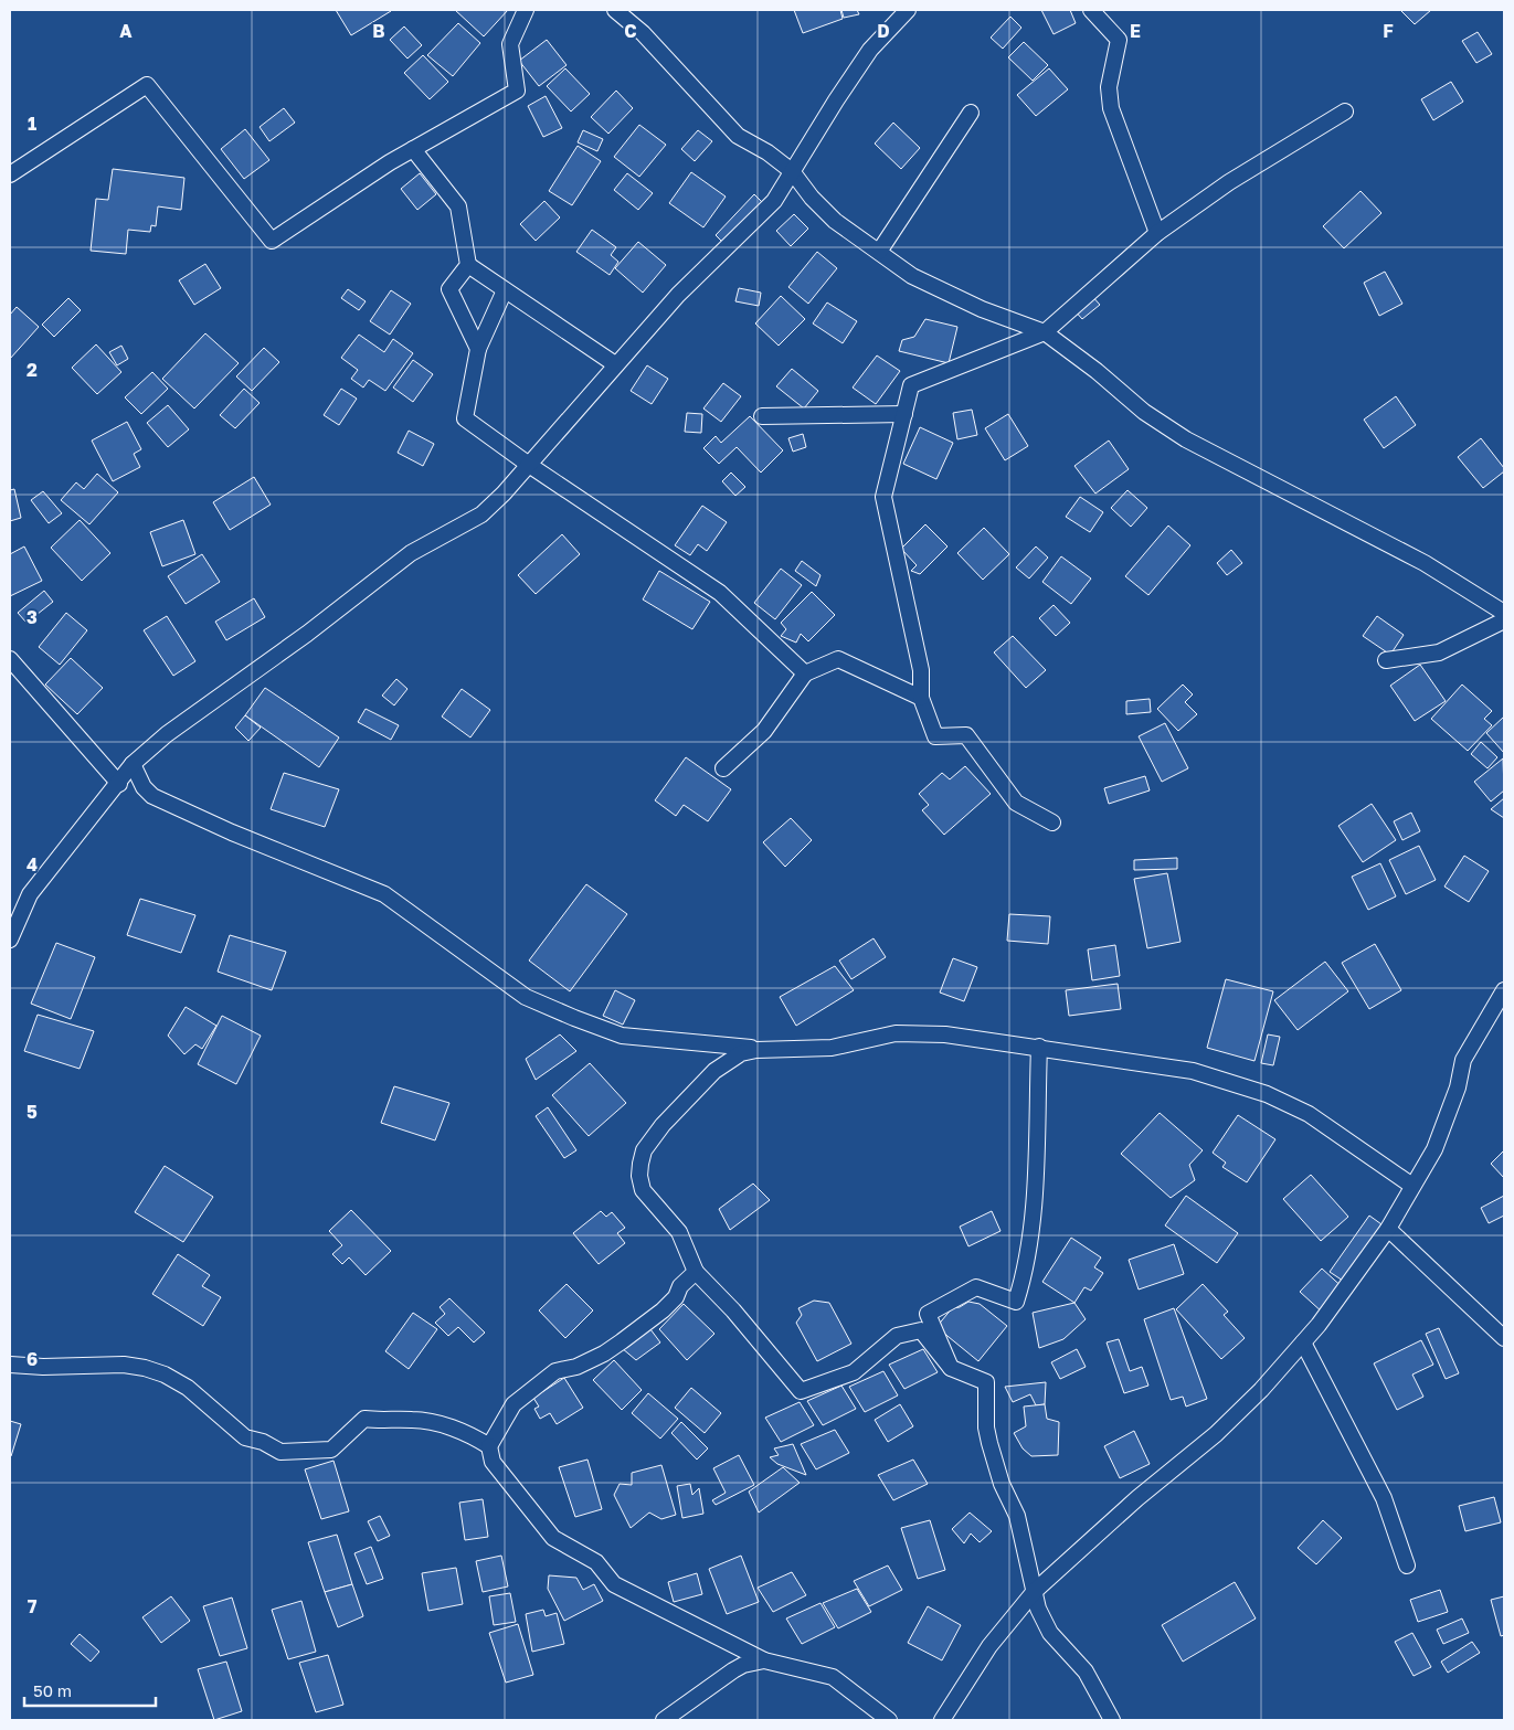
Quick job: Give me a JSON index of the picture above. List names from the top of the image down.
{
  "scale_bar": "50 m",
  "grid": {
    "columns": [
      "A",
      "B",
      "C",
      "D",
      "E",
      "F"
    ],
    "rows": [
      "1",
      "2",
      "3",
      "4",
      "5",
      "6",
      "7"
    ]
  }
}
